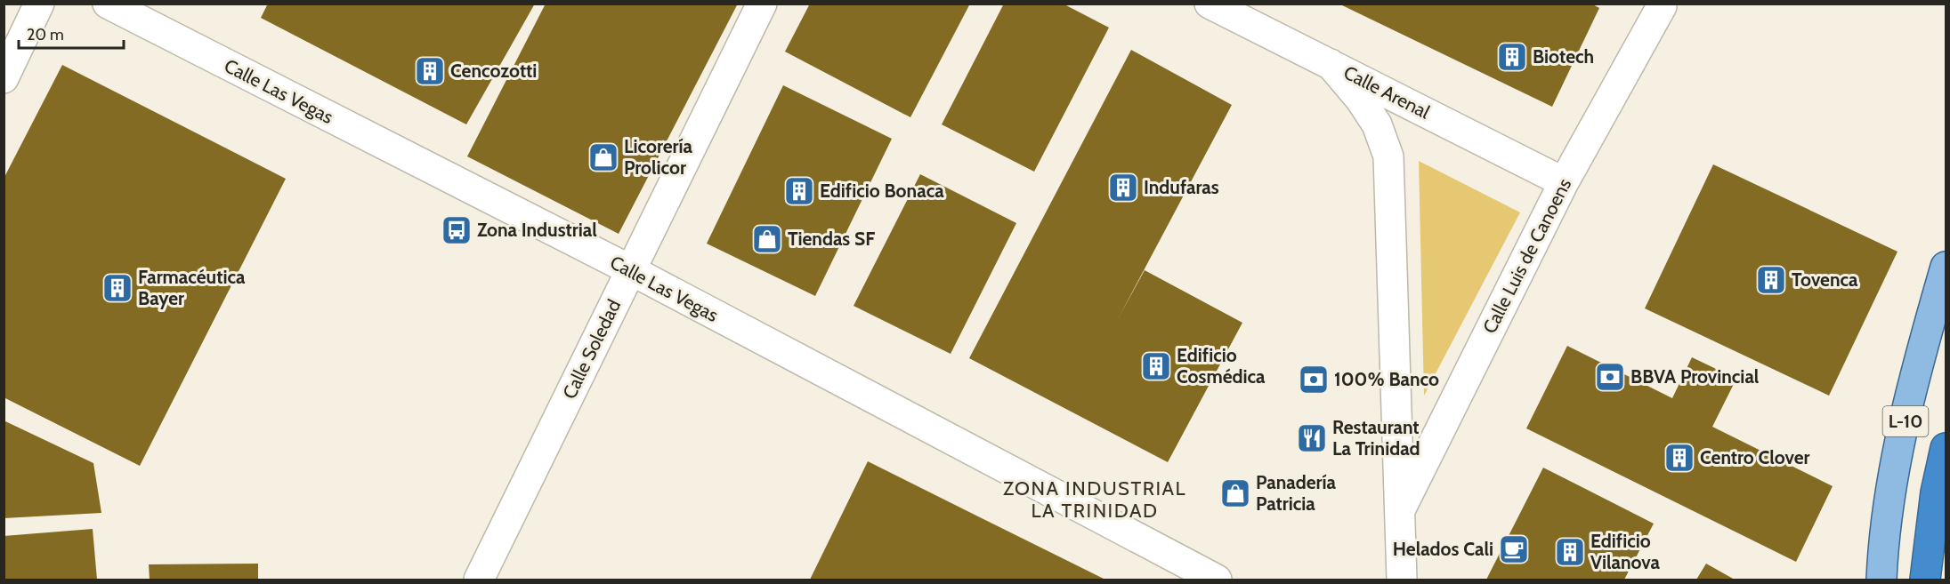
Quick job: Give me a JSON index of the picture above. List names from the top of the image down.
{
  "streets": {
    "highway": ["L-10"],
    "street": [
      "Calle Las Vegas",
      "Calle Arenal",
      "Calle Luis de Canoens",
      "Calle Soledad"
    ]
  },
  "crossings": [
    ["Calle Las Vegas", "Calle Soledad"],
    ["Calle Arenal", "Calle Luis de Canoens"]
  ],
  "districts": ["ZONA INDUSTRIAL LA TRINIDAD"],
  "places": {
    "building": [
      "Biotech",
      "Cencozotti",
      "Indufaras",
      "Edificio Bonaca",
      "Tovenca",
      "Farmacéutica Bayer",
      "Edificio Cosmédica",
      "Centro Clover",
      "Edificio Vilanova"
    ],
    "shop": ["Licorería Prolicor", "Tiendas SF", "Panadería Patricia"],
    "bus stop": ["Zona Industrial"],
    "bank": ["BBVA Provincial", "100% Banco"],
    "restaurant": ["Restaurant La Trinidad"],
    "cafe": ["Helados Cali"]
  },
  "scale_bar": "20 m"
}
